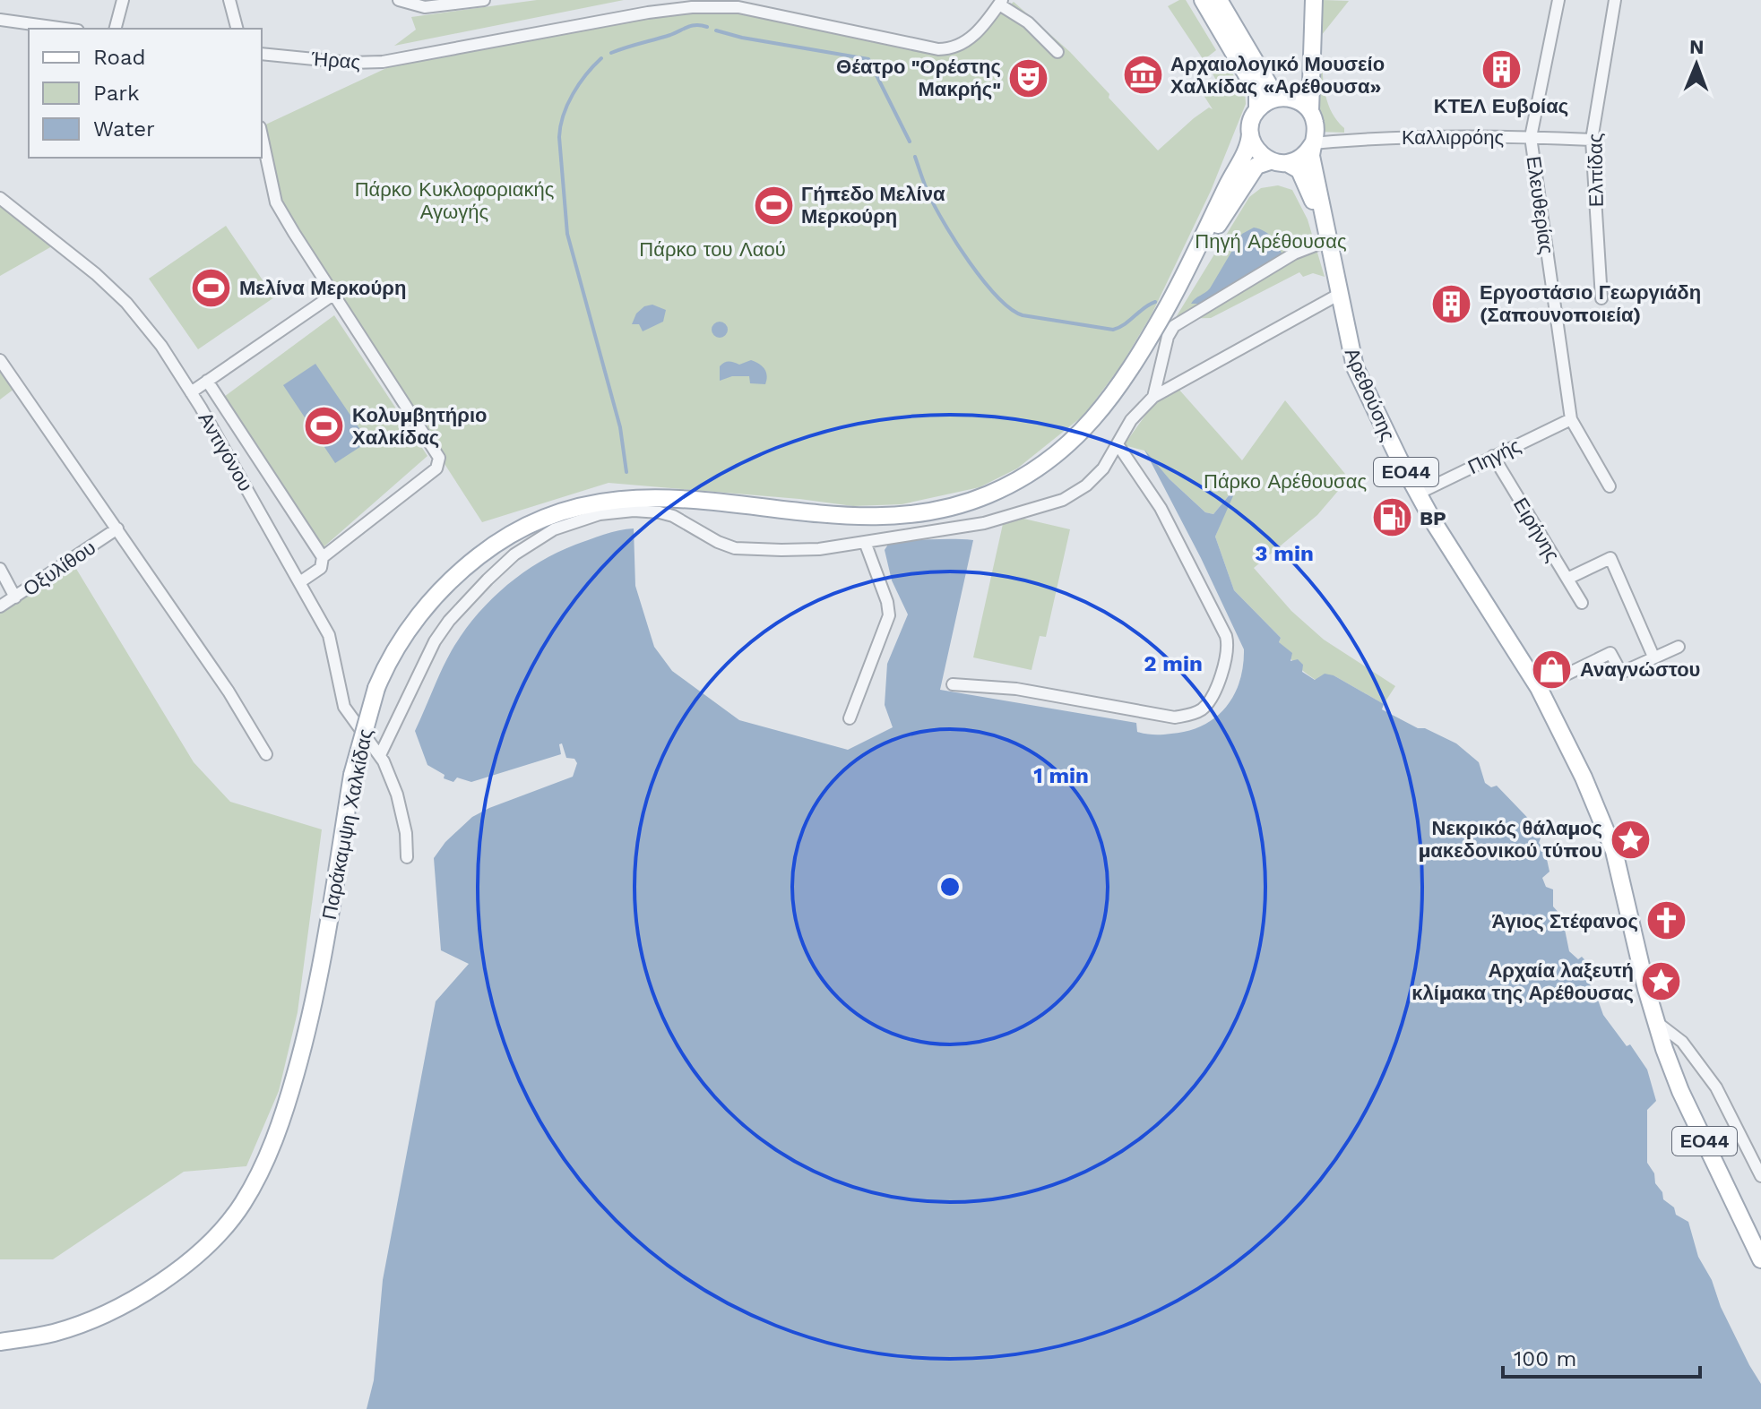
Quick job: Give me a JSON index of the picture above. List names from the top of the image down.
{
  "streets": {
    "main road": ["Αρεθούσης", "ΕΟ44", "Παράκαμψη Χαλκίδας"],
    "street": [
      "Ήρας",
      "Καλλιρρόης",
      "Ελπίδας",
      "Ελευθερίας",
      "Αντιγόνου",
      "Πηγής",
      "Ειρήνης",
      "Οξυλίθου"
    ]
  },
  "crossings": [
    ["Καλλιρρόης", "Ελπίδας"],
    ["Καλλιρρόης", "Ελευθερίας"],
    ["Καλλιρρόης", "Αρεθούσης"],
    ["Καλλιρρόης", "ΕΟ44"],
    ["Καλλιρρόης", "Παράκαμψη Χαλκίδας"],
    ["Ελευθερίας", "Πηγής"],
    ["Αρεθούσης", "Πηγής"],
    ["Αρεθούσης", "ΕΟ44"],
    ["Αρεθούσης", "Παράκαμψη Χαλκίδας"],
    ["Πηγής", "Ειρήνης"],
    ["ΕΟ44", "Παράκαμψη Χαλκίδας"]
  ],
  "parks": [
    "Πάρκο Κυκλοφοριακής Αγωγής",
    "Πηγή Αρέθουσας",
    "Πάρκο του Λαού",
    "Πάρκο Αρέθουσας"
  ],
  "places": {
    "building": ["ΚΤΕΛ Ευβοίας", "Εργοστάσιο Γεωργιάδη (Σαπουνοποιεία)"],
    "museum": ["Αρχαιολογικό Μουσείο Χαλκίδας «Αρέθουσα»"],
    "theatre": ["Θέατρο \"Ορέστης Μακρής\""],
    "sports": ["Γήπεδο Μελίνα Μερκούρη", "Μελίνα Μερκούρη", "Κολυμβητήριο Χαλκίδας"],
    "fuel station": ["BP"],
    "shop": ["Αναγνώστου"],
    "place": ["Νεκρικός θάλαμος μακεδονικού τύπου", "Αρχαία λαξευτή κλίμακα της Αρέθουσας"],
    "church": ["Άγιος Στέφανος"]
  },
  "legend": ["Road", "Park", "Water"],
  "scale_bar": "100 m",
  "north": "top",
  "rings": ["3 min", "2 min", "1 min"]
}
